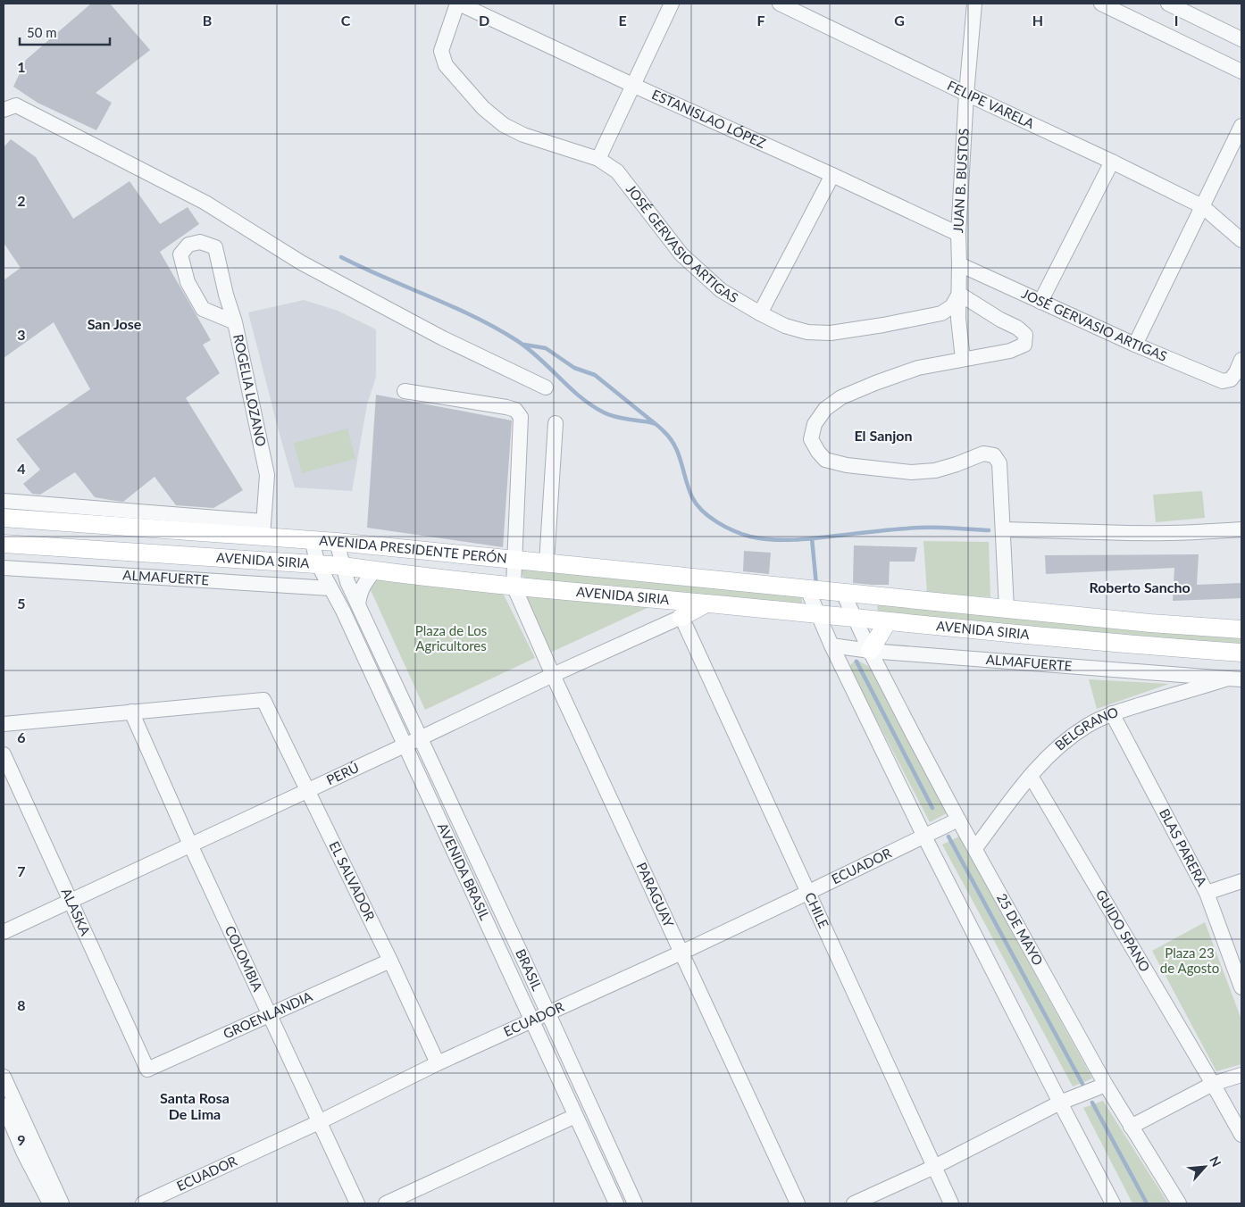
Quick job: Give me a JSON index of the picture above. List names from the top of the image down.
{
  "streets": {
    "main road": ["AVENIDA PRESIDENTE PERÓN", "AVENIDA SIRIA"],
    "street": [
      "FELIPE VARELA",
      "ESTANISLAO LÓPEZ",
      "JUAN B. BUSTOS",
      "JOSÉ GERVASIO ARTIGAS",
      "ROGELIA LOZANO",
      "ALMAFUERTE",
      "BELGRANO",
      "PERÚ",
      "BLAS PARERA",
      "ECUADOR",
      "AVENIDA BRASIL",
      "EL SALVADOR",
      "PARAGUAY",
      "CHILE",
      "ALASKA",
      "25 DE MAYO",
      "GUIDO SPANO",
      "COLOMBIA",
      "BRASIL",
      "GROENLANDIA"
    ]
  },
  "crossings": [
    ["FELIPE VARELA", "JUAN B. BUSTOS"],
    ["ESTANISLAO LÓPEZ", "JUAN B. BUSTOS"],
    ["ESTANISLAO LÓPEZ", "JOSÉ GERVASIO ARTIGAS"],
    ["JUAN B. BUSTOS", "JOSÉ GERVASIO ARTIGAS"],
    ["ROGELIA LOZANO", "AVENIDA PRESIDENTE PERÓN"],
    ["AVENIDA PRESIDENTE PERÓN", "AVENIDA SIRIA"],
    ["AVENIDA PRESIDENTE PERÓN", "AVENIDA BRASIL"],
    ["AVENIDA SIRIA", "AVENIDA BRASIL"],
    ["AVENIDA SIRIA", "PARAGUAY"],
    ["AVENIDA SIRIA", "25 DE MAYO"],
    ["ALMAFUERTE", "BELGRANO"],
    ["ALMAFUERTE", "AVENIDA BRASIL"],
    ["ALMAFUERTE", "25 DE MAYO"],
    ["BELGRANO", "BLAS PARERA"],
    ["BELGRANO", "25 DE MAYO"],
    ["BELGRANO", "GUIDO SPANO"],
    ["PERÚ", "AVENIDA BRASIL"],
    ["PERÚ", "EL SALVADOR"],
    ["PERÚ", "PARAGUAY"],
    ["PERÚ", "CHILE"],
    ["PERÚ", "ALASKA"],
    ["PERÚ", "COLOMBIA"],
    ["PERÚ", "BRASIL"],
    ["ECUADOR", "AVENIDA BRASIL"],
    ["ECUADOR", "EL SALVADOR"],
    ["ECUADOR", "PARAGUAY"],
    ["ECUADOR", "CHILE"],
    ["ECUADOR", "25 DE MAYO"],
    ["ECUADOR", "COLOMBIA"],
    ["ECUADOR", "BRASIL"],
    ["EL SALVADOR", "COLOMBIA"],
    ["EL SALVADOR", "GROENLANDIA"],
    ["ALASKA", "GROENLANDIA"],
    ["COLOMBIA", "GROENLANDIA"]
  ],
  "districts": [
    "San Jose",
    "El Sanjon",
    "Roberto Sancho",
    "Santa Rosa De Lima"
  ],
  "parks": ["Plaza de Los Agricultores", "Plaza 23 de Agosto"],
  "scale_bar": "50 m",
  "north": "top right",
  "grid": {
    "columns": [
      "B",
      "C",
      "D",
      "E",
      "F",
      "G",
      "H",
      "I"
    ],
    "rows": [
      "1",
      "2",
      "3",
      "4",
      "5",
      "6",
      "7",
      "8",
      "9"
    ]
  }
}
